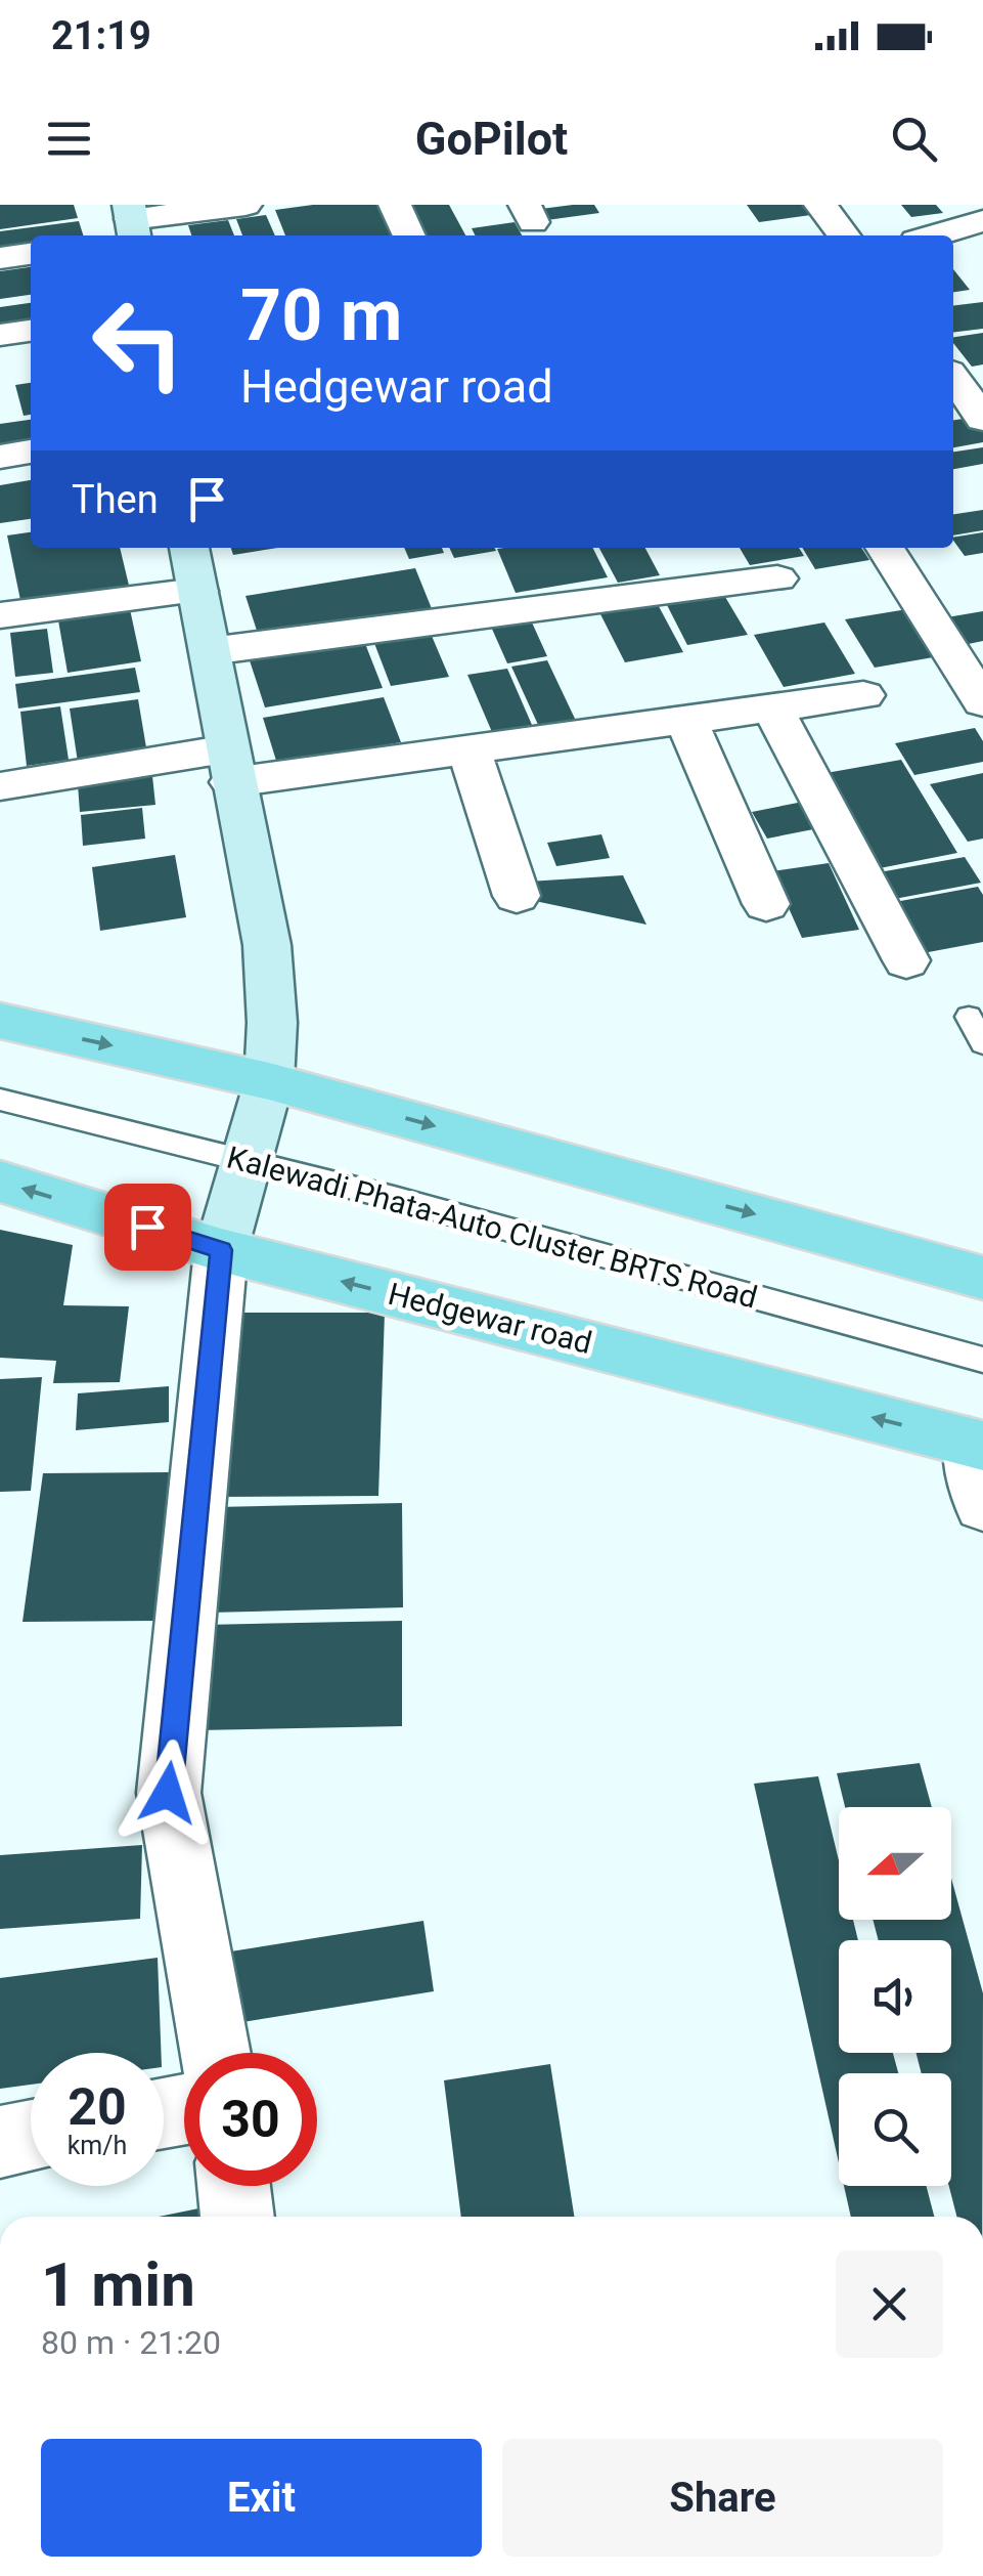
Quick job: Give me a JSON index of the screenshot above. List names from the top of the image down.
{
  "streets": {
    "main road": ["Hedgewar road"],
    "lane": ["Kalewadi Phata-Auto Cluster BRTS Road"]
  },
  "north": "left",
  "page": {
    "status": "21:19",
    "header": "GoPilot",
    "turn": ["70 m", "Hedgewar road"],
    "then": "Then",
    "speed": "20 km/h",
    "limit": "30",
    "heading": ["1 min", "80 m · 21:20"],
    "buttons": ["Exit", "Share"]
  }
}
